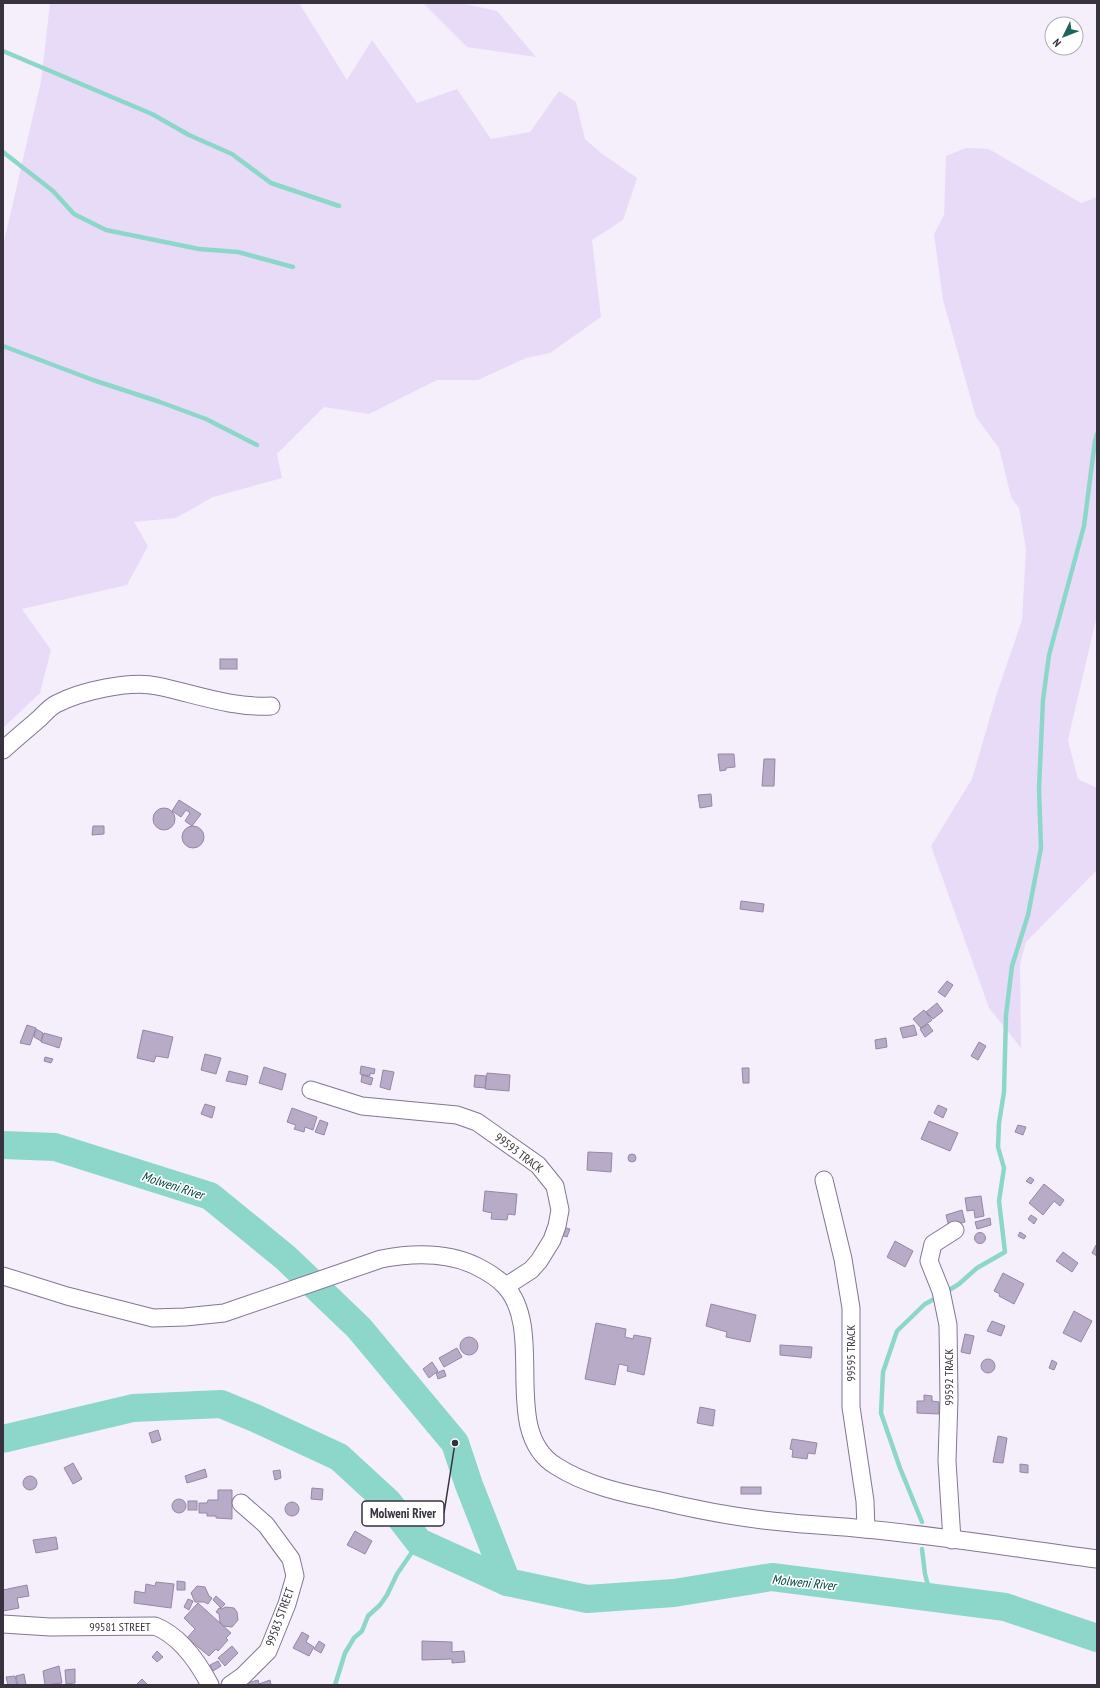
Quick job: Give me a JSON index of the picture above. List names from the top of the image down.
{
  "streets": {
    "street": [
      "99593 TRACK",
      "99595 TRACK",
      "99592 TRACK",
      "99583 STREET",
      "99581 STREET"
    ]
  },
  "water": ["Molweni River"],
  "places": ["Molweni River"],
  "north": "bottom left"
}
